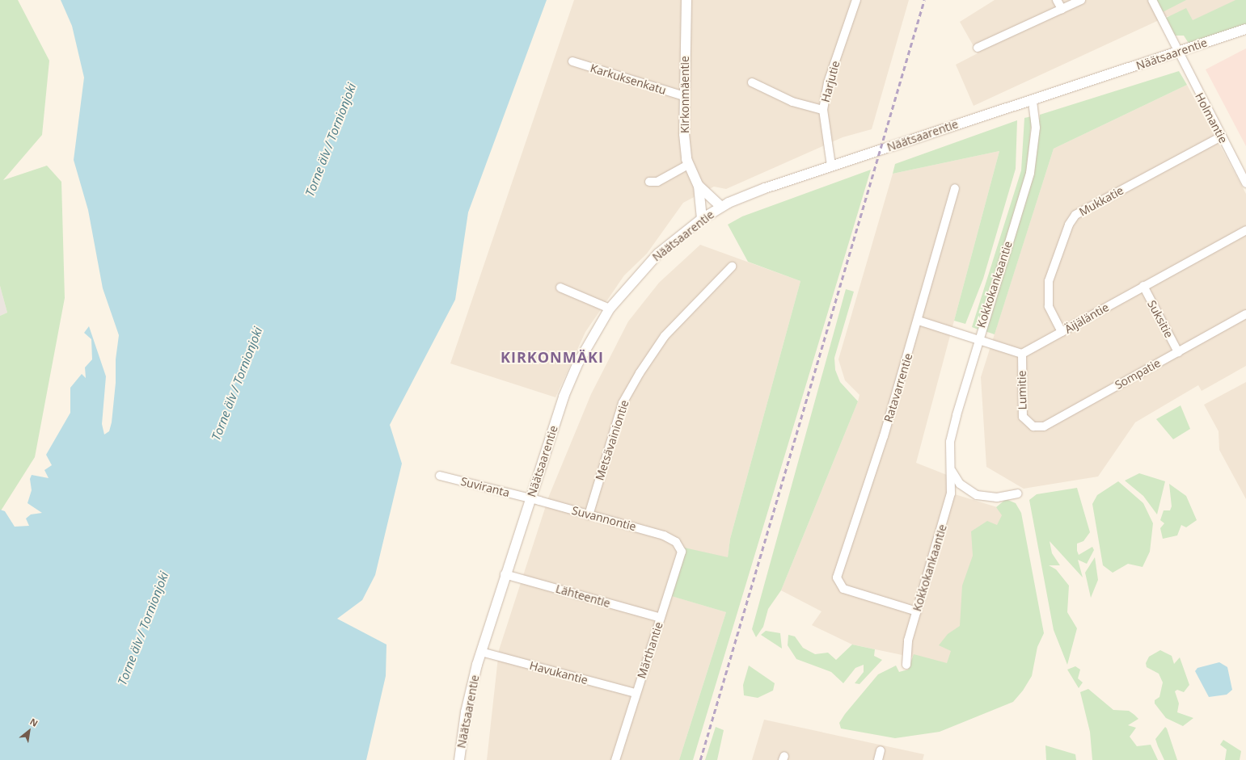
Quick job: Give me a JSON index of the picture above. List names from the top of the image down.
{
  "streets": {
    "street": [
      "Näätsaarentie",
      "Karkuksenkatu",
      "Harjutie",
      "Kirkonmäentie",
      "Holmantie",
      "Mukkatie",
      "Kokkokankaantie",
      "Äijäläntie",
      "Suksitie",
      "Sompatie",
      "Ratavarrentie",
      "Lumitie",
      "Metsävainiontie",
      "Suviranta",
      "Suvannontie",
      "Lähteentie",
      "Märthantie",
      "Havukantie"
    ]
  },
  "crossings": [
    ["Näätsaarentie", "Harjutie"],
    ["Näätsaarentie", "Kirkonmäentie"],
    ["Näätsaarentie", "Holmantie"],
    ["Näätsaarentie", "Kokkokankaantie"],
    ["Näätsaarentie", "Suviranta"],
    ["Näätsaarentie", "Suvannontie"],
    ["Näätsaarentie", "Lähteentie"],
    ["Näätsaarentie", "Havukantie"],
    ["Karkuksenkatu", "Kirkonmäentie"],
    ["Holmantie", "Mukkatie"],
    ["Mukkatie", "Äijäläntie"],
    ["Kokkokankaantie", "Ratavarrentie"],
    ["Äijäläntie", "Suksitie"],
    ["Äijäläntie", "Lumitie"],
    ["Suksitie", "Sompatie"],
    ["Sompatie", "Lumitie"],
    ["Metsävainiontie", "Suvannontie"],
    ["Suviranta", "Suvannontie"],
    ["Suvannontie", "Märthantie"],
    ["Lähteentie", "Märthantie"],
    ["Märthantie", "Havukantie"]
  ],
  "districts": ["KIRKONMÄKI"],
  "water": ["Torne älv / Tornionjoki"],
  "north": "top right"
}
